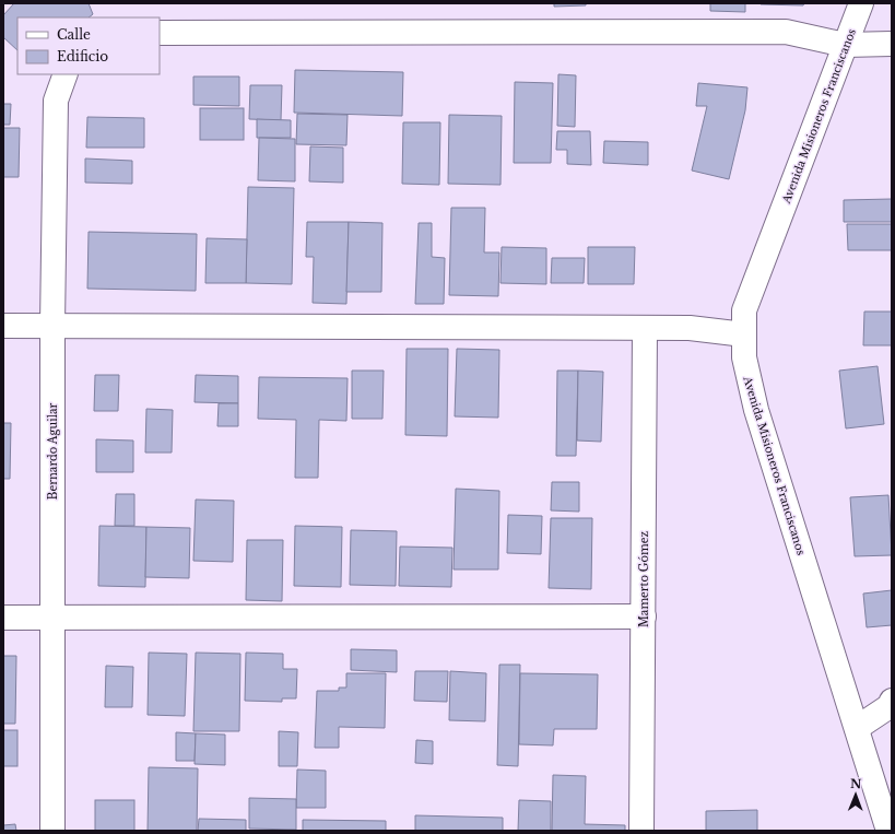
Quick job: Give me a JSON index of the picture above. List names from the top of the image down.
{
  "streets": {
    "street": ["Avenida Misioneros Franciscanos", "Bernardo Aguilar", "Mamerto Gómez"]
  },
  "legend": ["Calle", "Edificio"],
  "north": "top"
}
